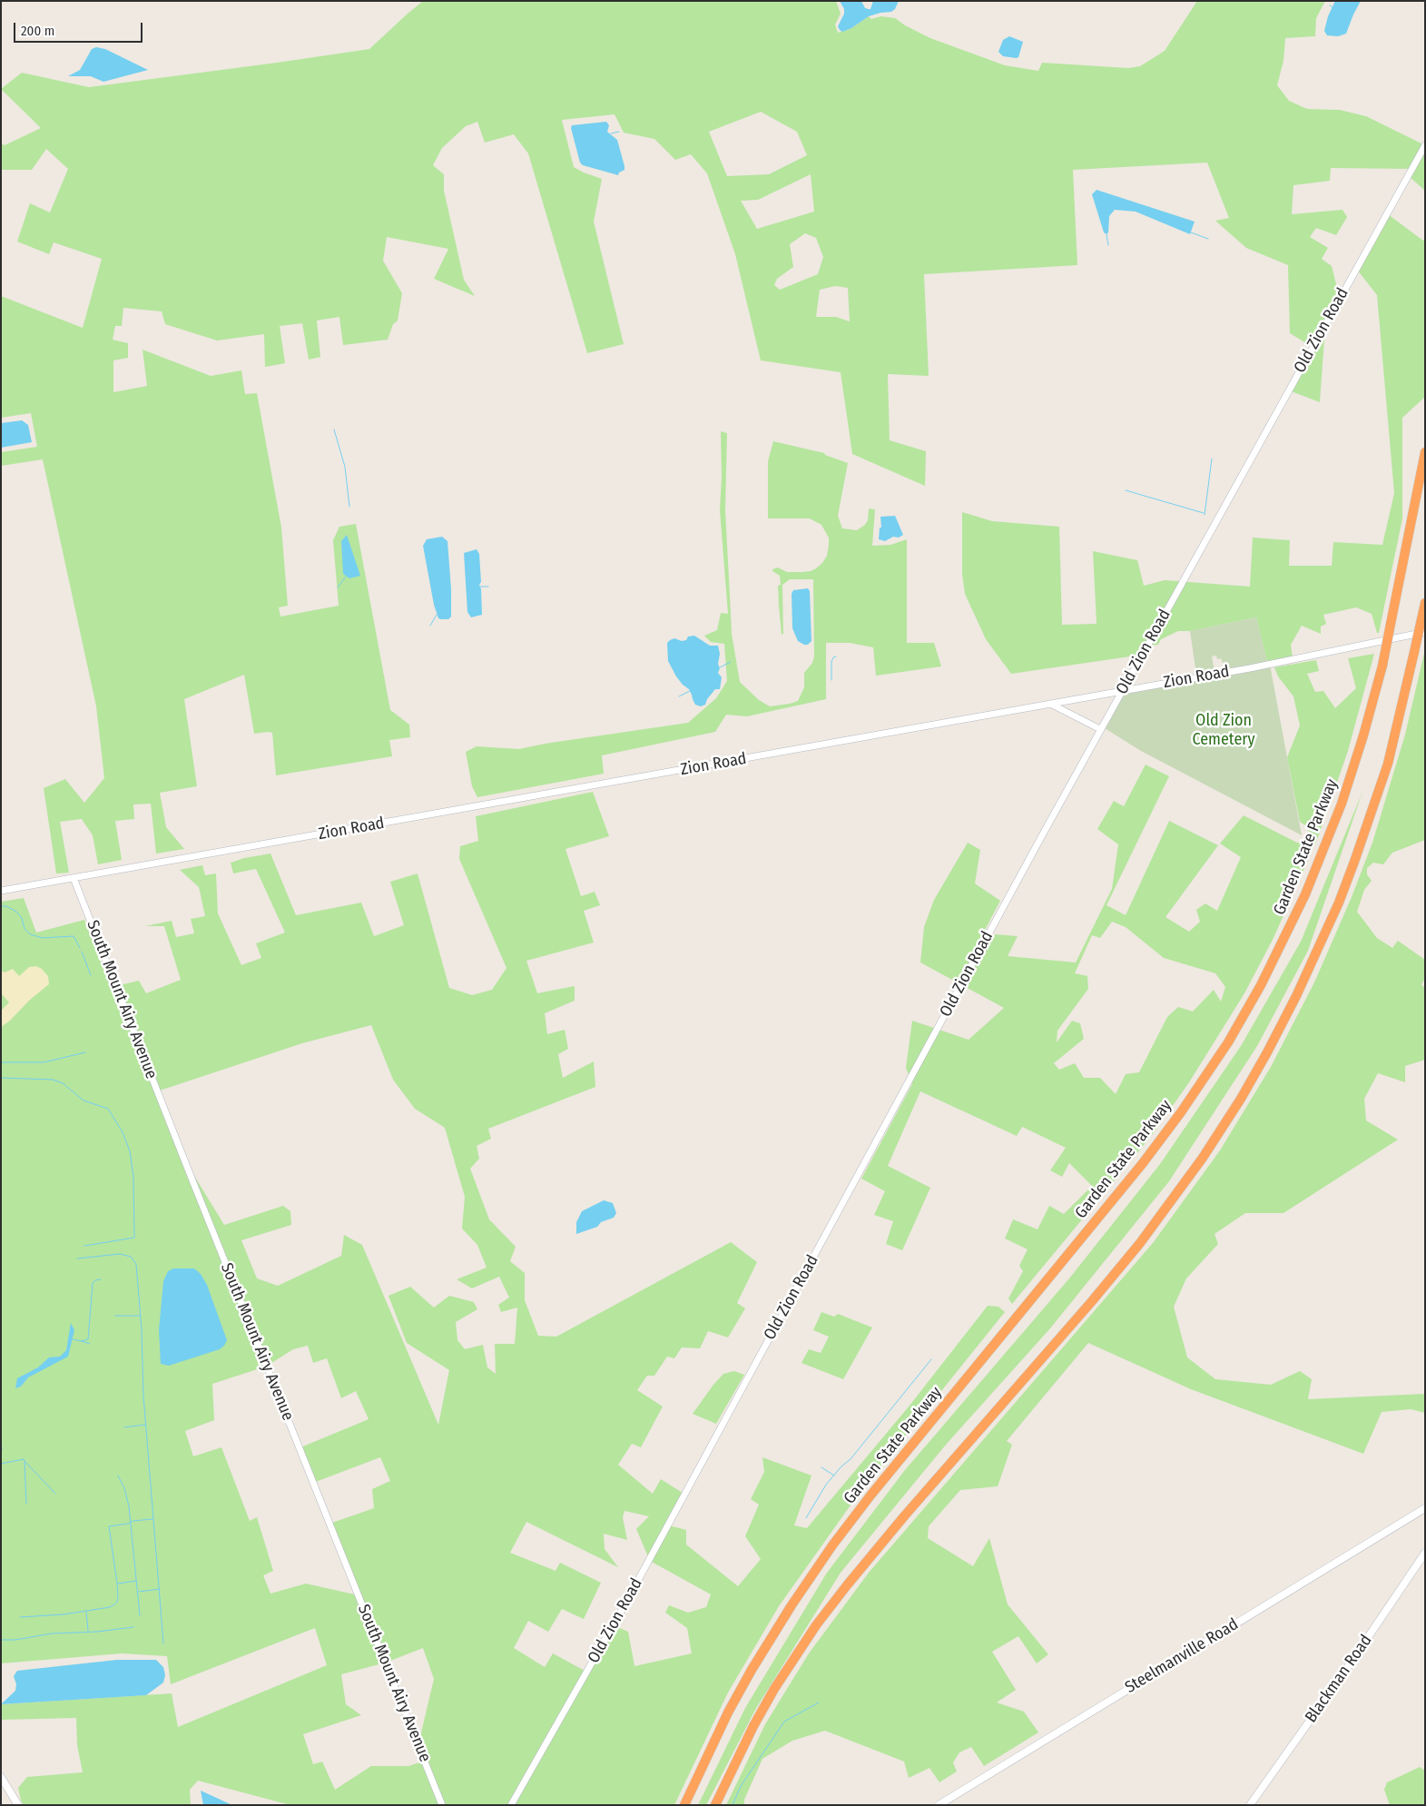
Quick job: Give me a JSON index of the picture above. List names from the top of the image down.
{
  "streets": {
    "highway": ["Garden State Parkway"],
    "main road": ["Steelmanville Road", "Blackman Road"],
    "street": ["Old Zion Road", "Zion Road", "South Mount Airy Avenue"]
  },
  "crossings": [
    ["Old Zion Road", "Zion Road"],
    ["Zion Road", "South Mount Airy Avenue"]
  ],
  "parks": ["Old Zion Cemetery"],
  "scale_bar": "200 m"
}
